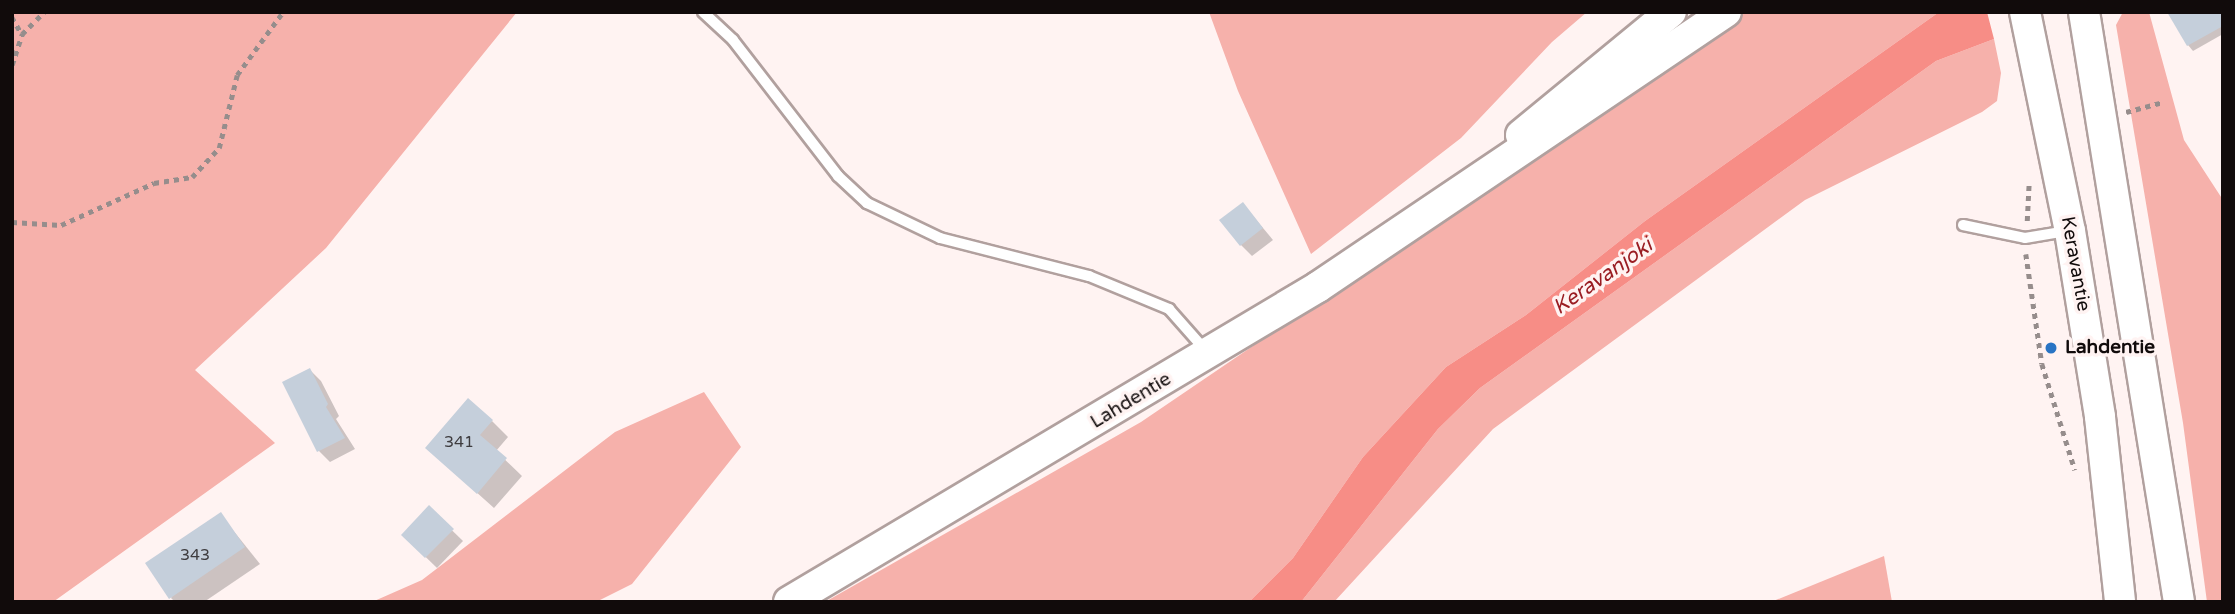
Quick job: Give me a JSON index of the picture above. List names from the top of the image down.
{
  "streets": {
    "main road": ["Keravantie", "Lahdentie"]
  },
  "water": ["Keravanjoki"],
  "places": ["Lahdentie"],
  "house_numbers": ["341", "343"]
}
